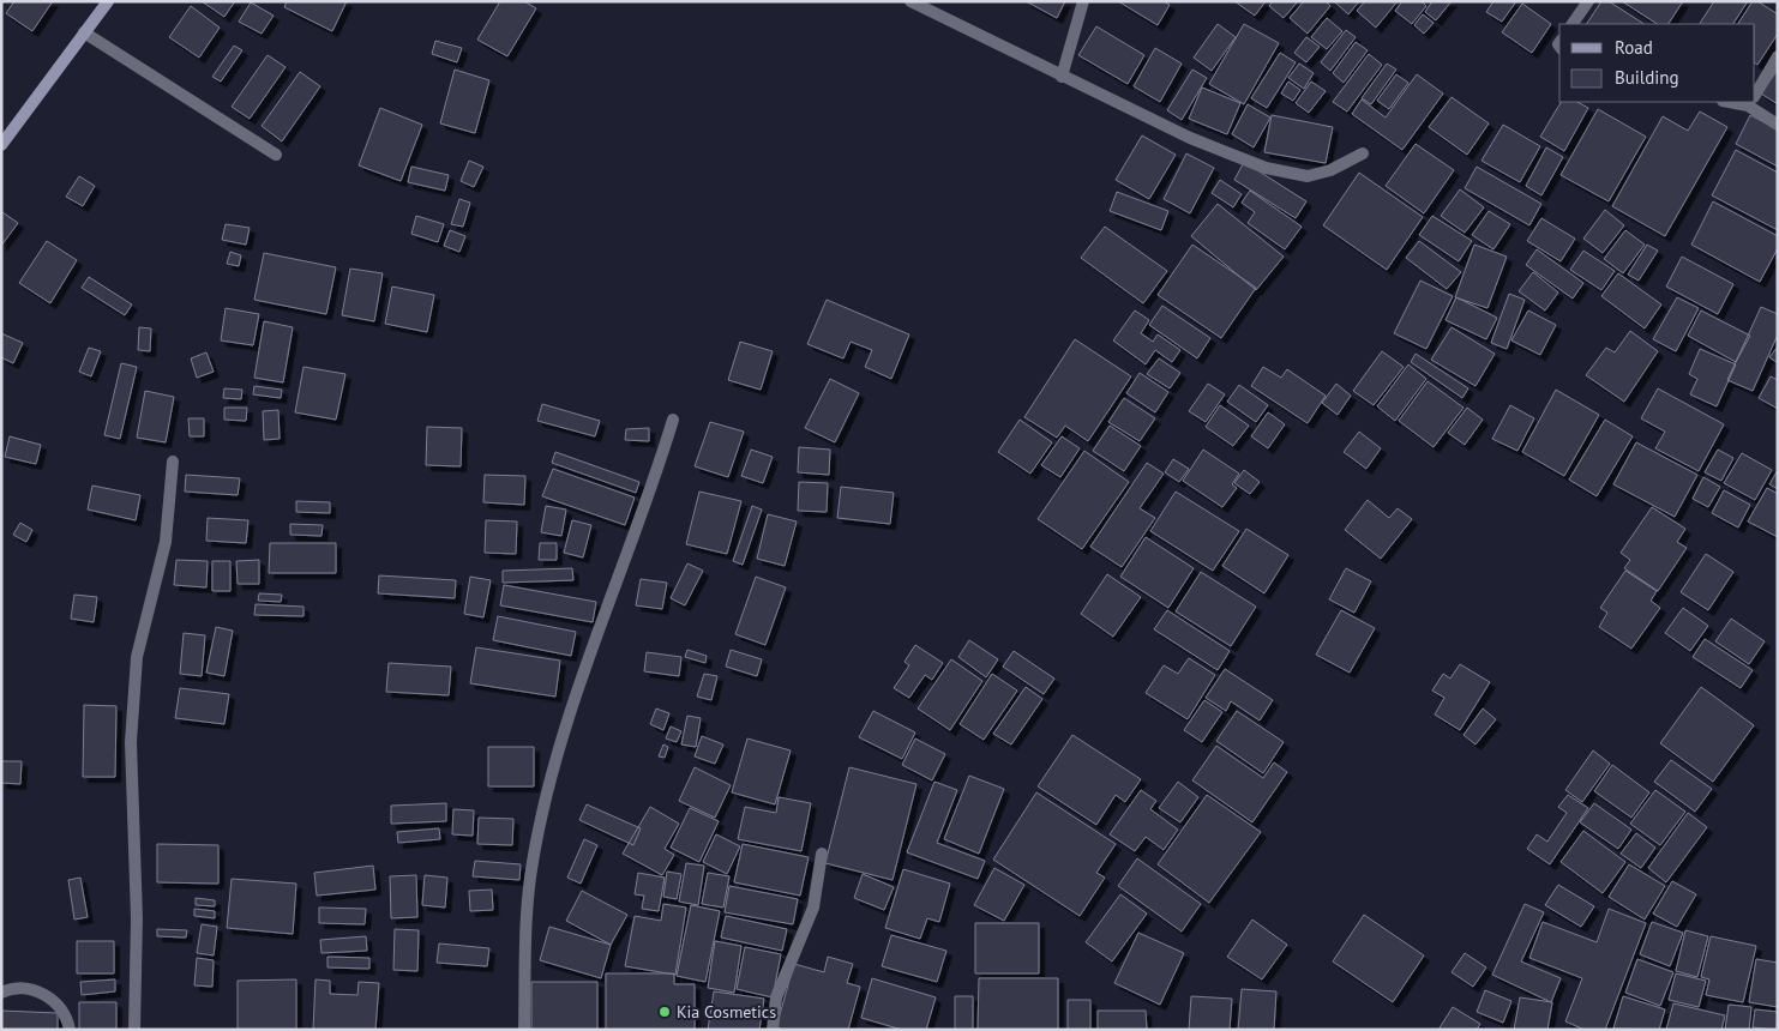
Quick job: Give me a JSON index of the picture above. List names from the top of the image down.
{
  "places": ["Kia Cosmetics"],
  "legend": ["Road", "Building"]
}
